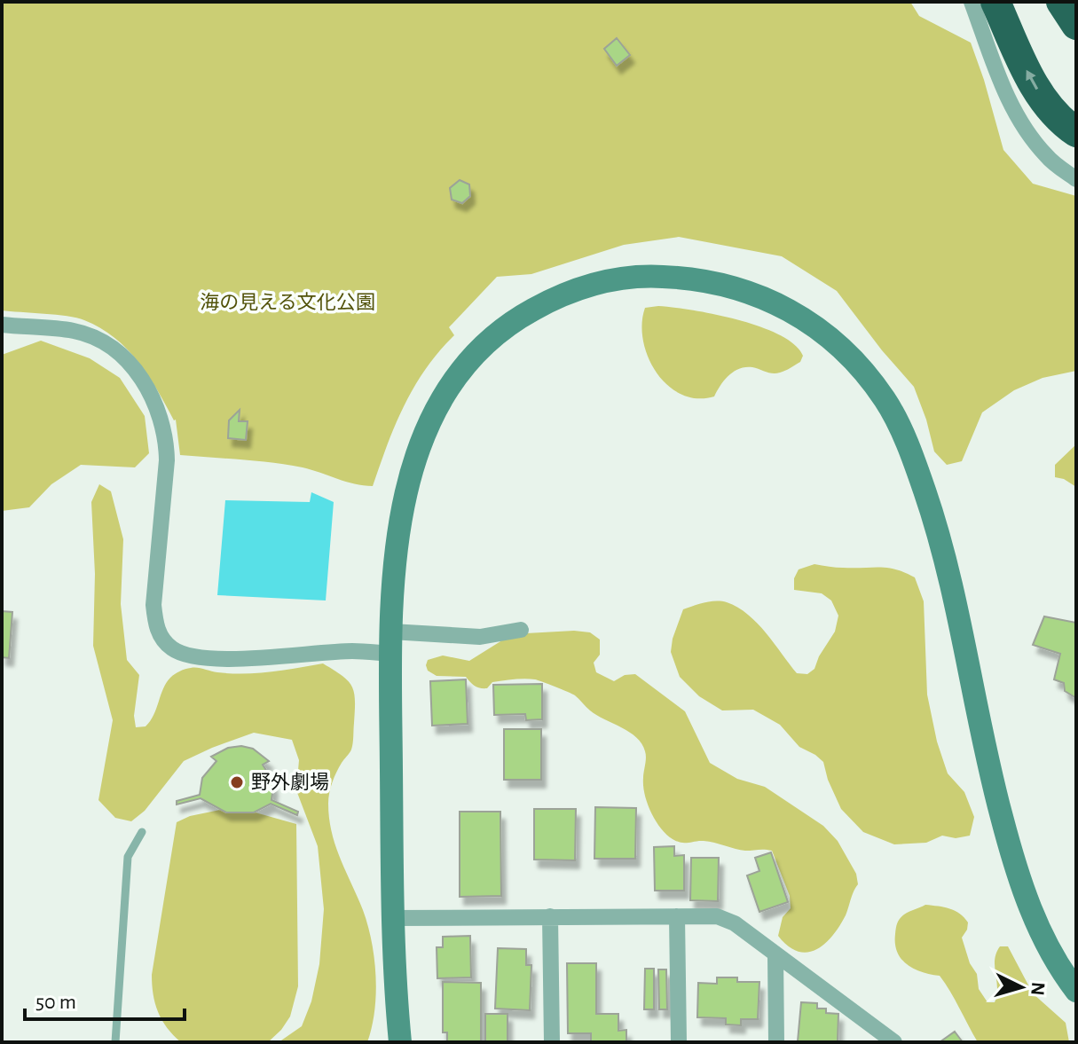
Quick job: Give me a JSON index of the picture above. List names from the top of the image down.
{
  "parks": ["海の見える文化公園"],
  "places": ["野外劇場"],
  "scale_bar": "50 m",
  "north": "right"
}
